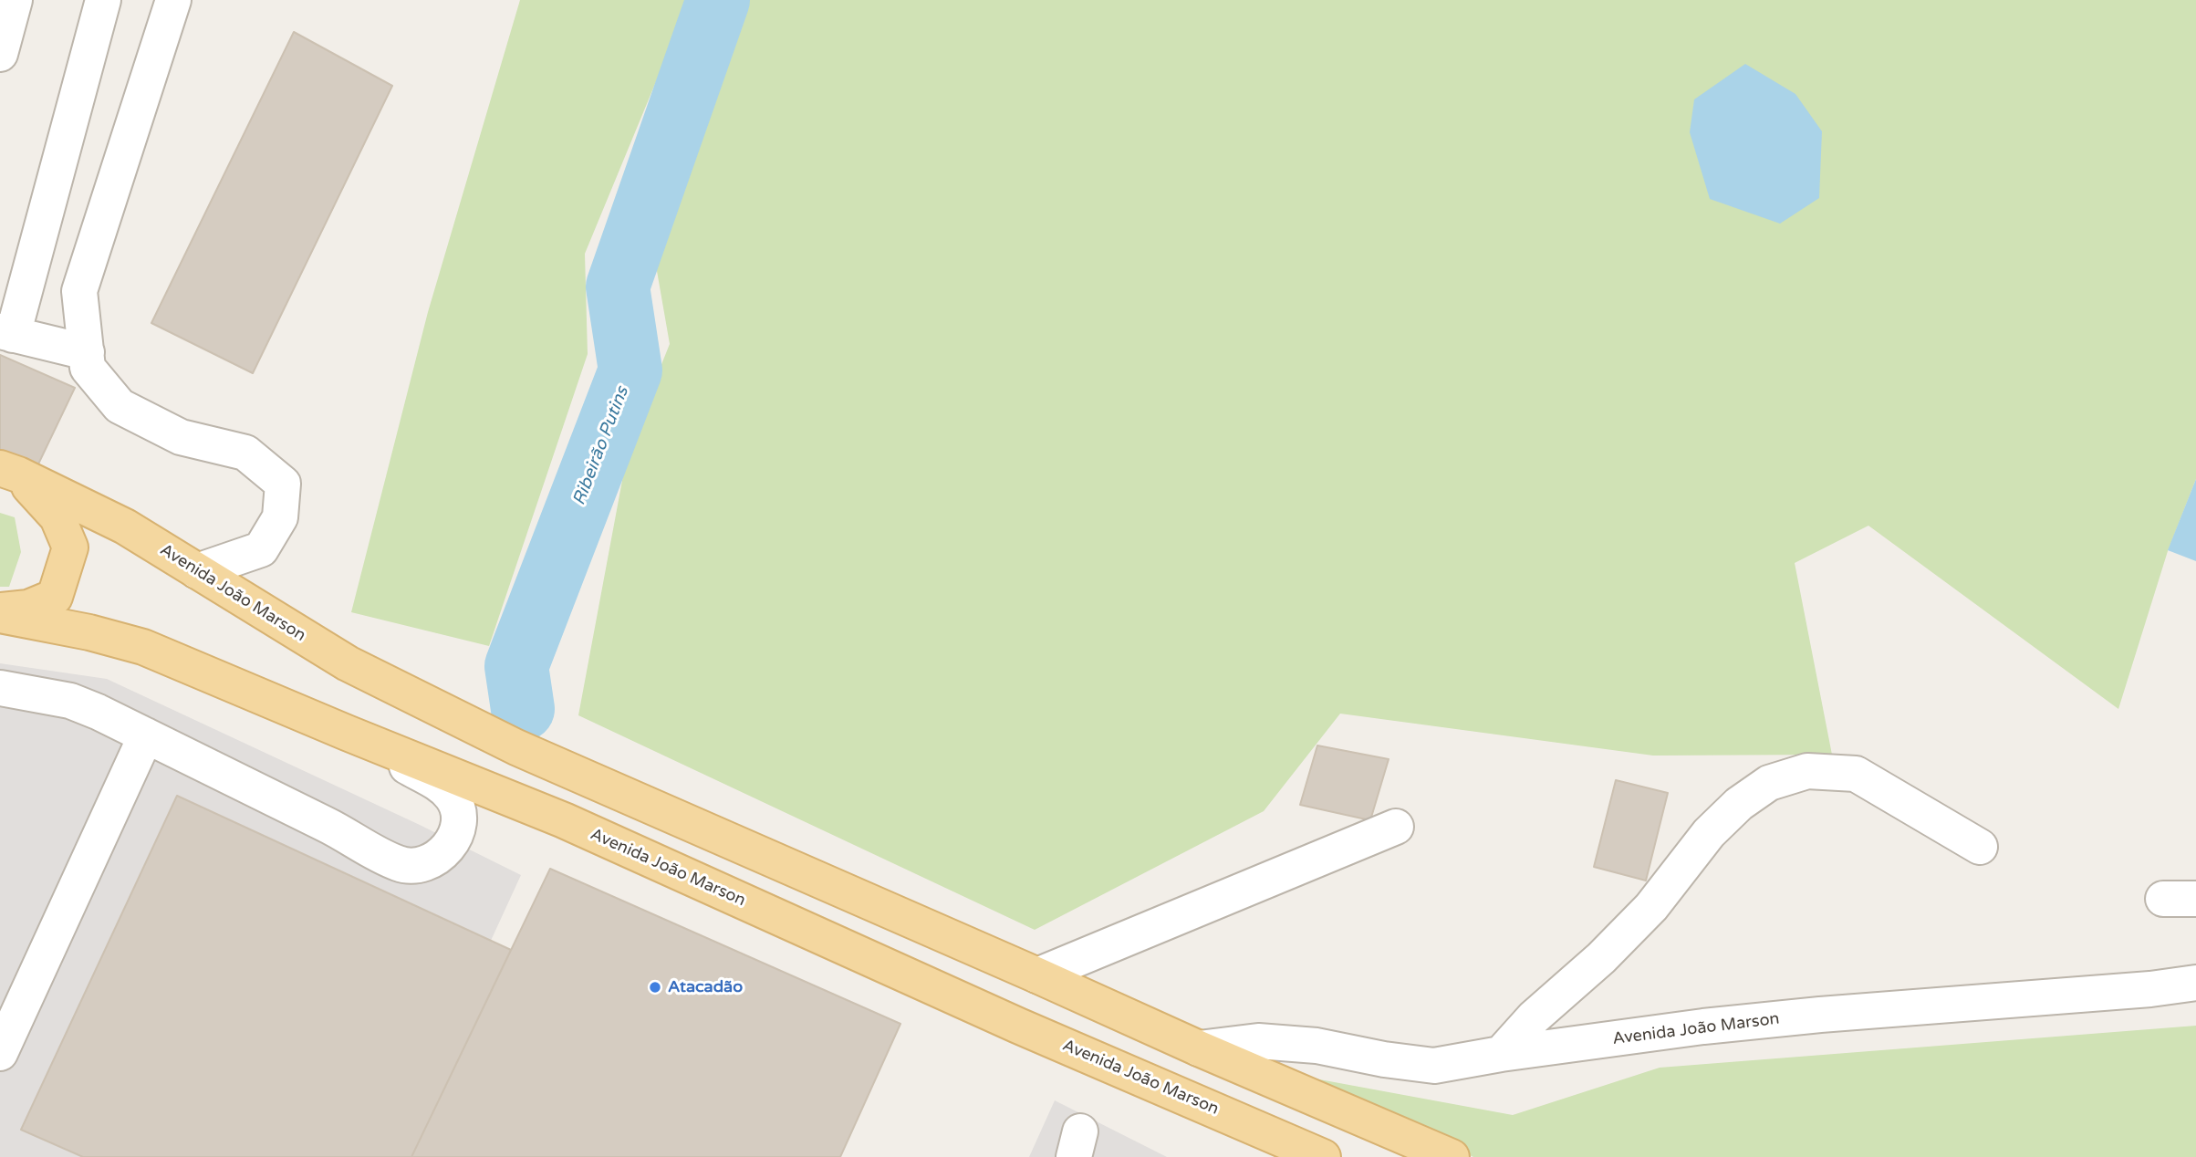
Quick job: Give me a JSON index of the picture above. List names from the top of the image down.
{
  "streets": {
    "main road": ["Avenida João Marson"]
  },
  "water": ["Ribeirão Putins"],
  "places": ["Atacadão"]
}
